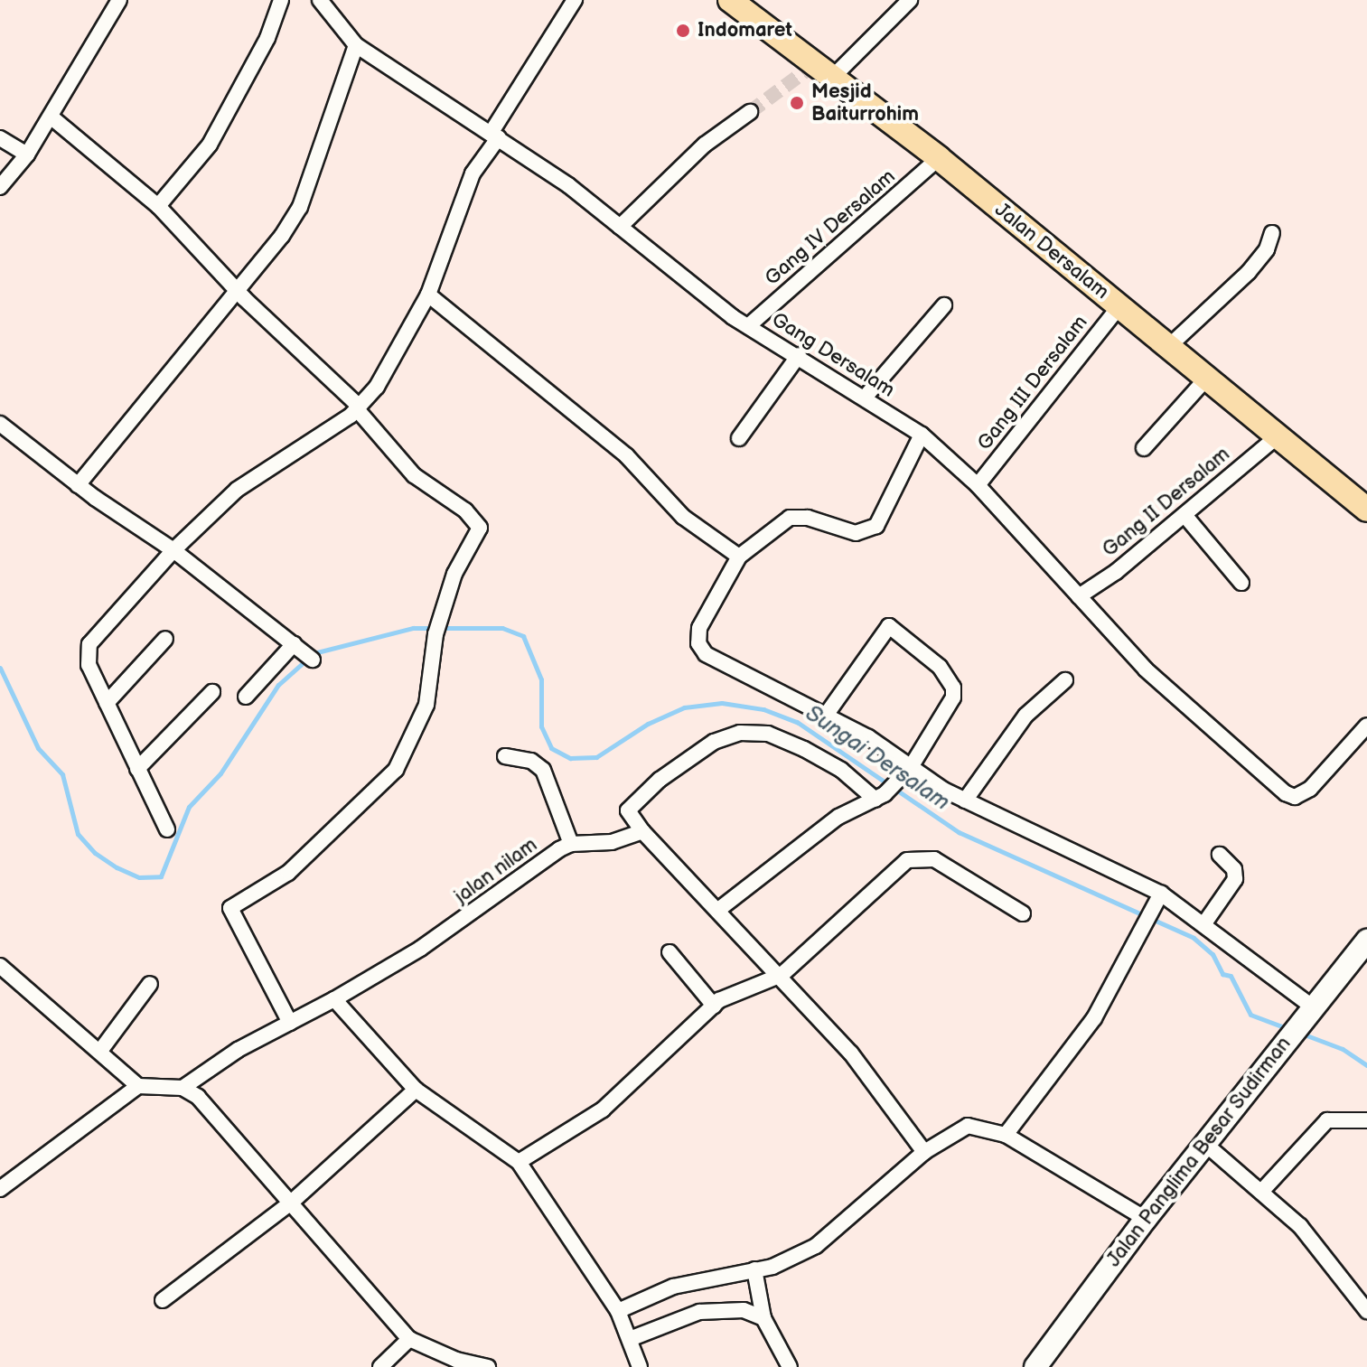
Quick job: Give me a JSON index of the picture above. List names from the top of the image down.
{
  "streets": {
    "main road": ["Jalan Dersalam", "Jalan Panglima Besar Sudirman"],
    "street": [
      "Gang IV Dersalam",
      "Gang Dersalam",
      "Gang III Dersalam",
      "Gang II Dersalam",
      "jalan nilam"
    ]
  },
  "crossings": [
    ["Gang IV Dersalam", "Jalan Dersalam"],
    ["Gang IV Dersalam", "Gang Dersalam"],
    ["Jalan Dersalam", "Gang III Dersalam"],
    ["Jalan Dersalam", "Gang II Dersalam"],
    ["Gang Dersalam", "Gang III Dersalam"],
    ["Gang Dersalam", "Gang II Dersalam"]
  ],
  "water": ["Sungai Dersalam"],
  "places": ["Indomaret", "Mesjid Baiturrohim"]
}
